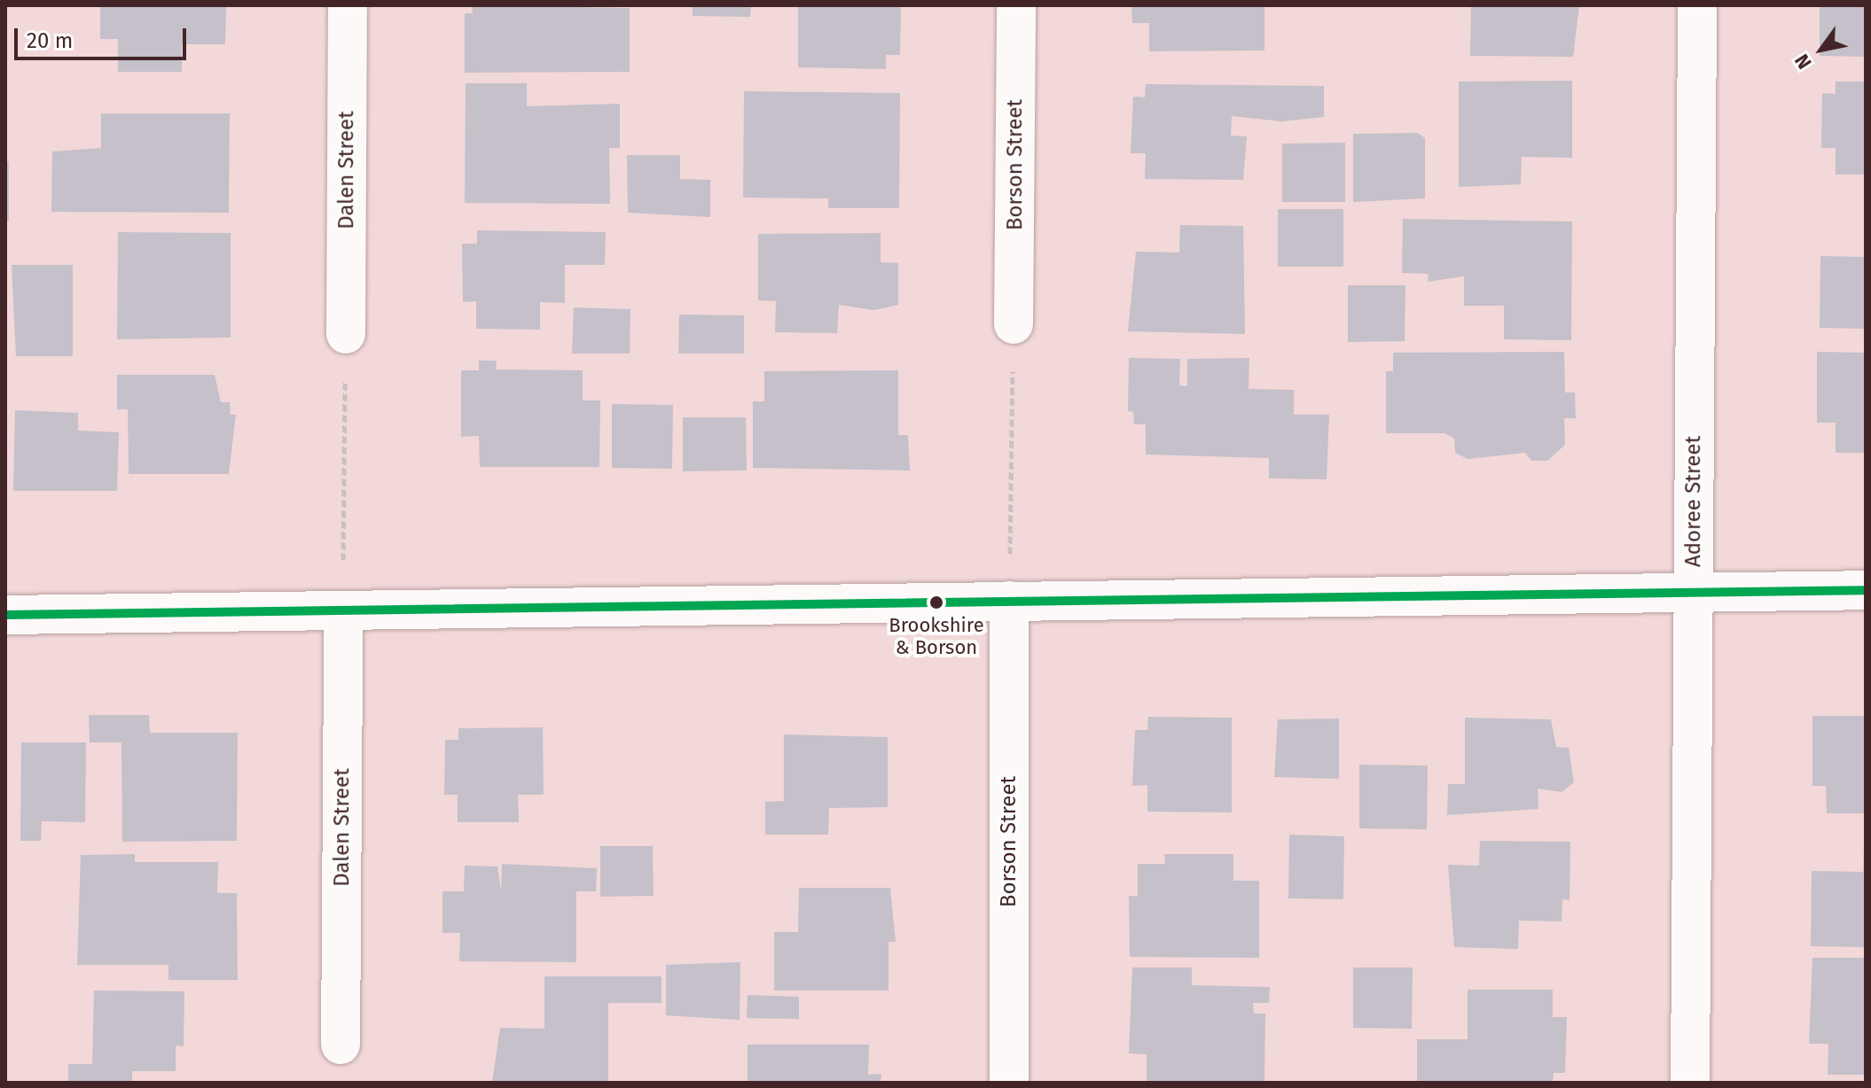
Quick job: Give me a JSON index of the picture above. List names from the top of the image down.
{
  "streets": {
    "street": ["Borson Street", "Dalen Street", "Adoree Street"]
  },
  "places": ["Brookshire & Borson"],
  "scale_bar": "20 m",
  "north": "bottom left"
}
